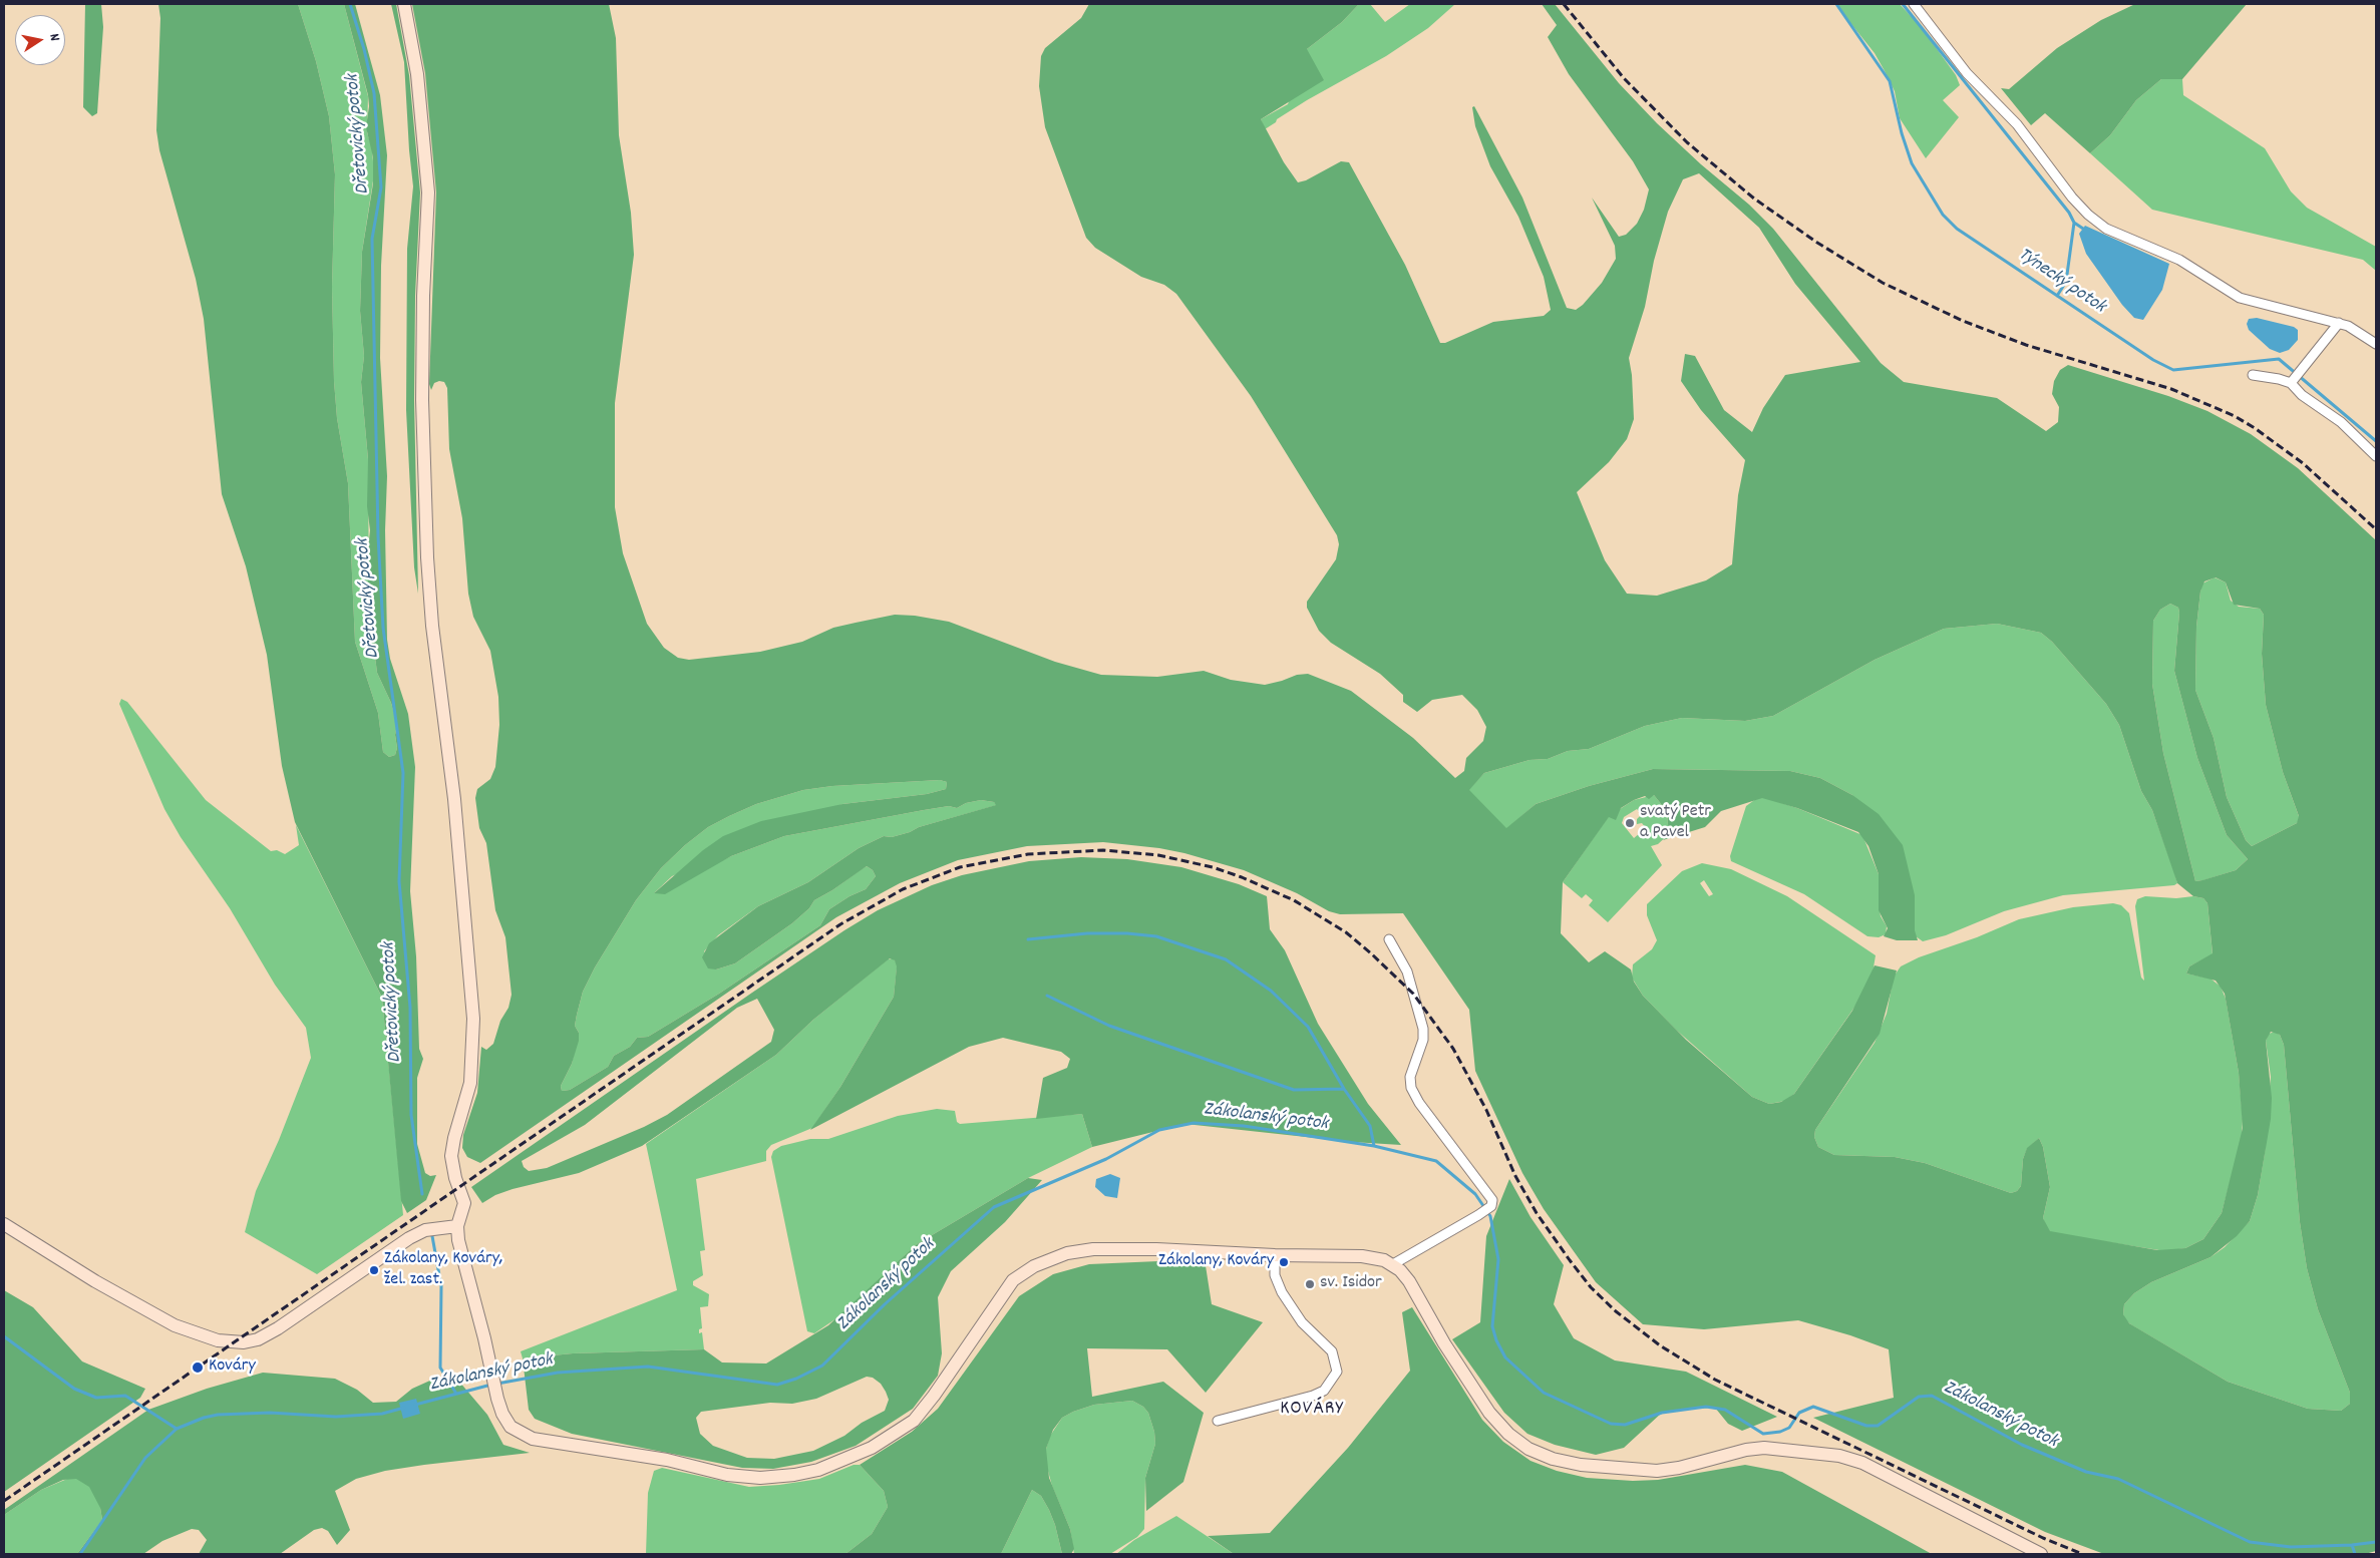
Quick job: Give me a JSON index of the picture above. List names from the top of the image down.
{
  "districts": ["KOVÁRY"],
  "water": ["Dřetovický potok", "Týnecký potok", "Zákolanský potok"],
  "places": [
    "svatý Petr a Pavel",
    "Zákolany, Kováry",
    "Zákolany, Kováry, žel. zast.",
    "sv. Isidor",
    "Kováry"
  ],
  "north": "right"
}
